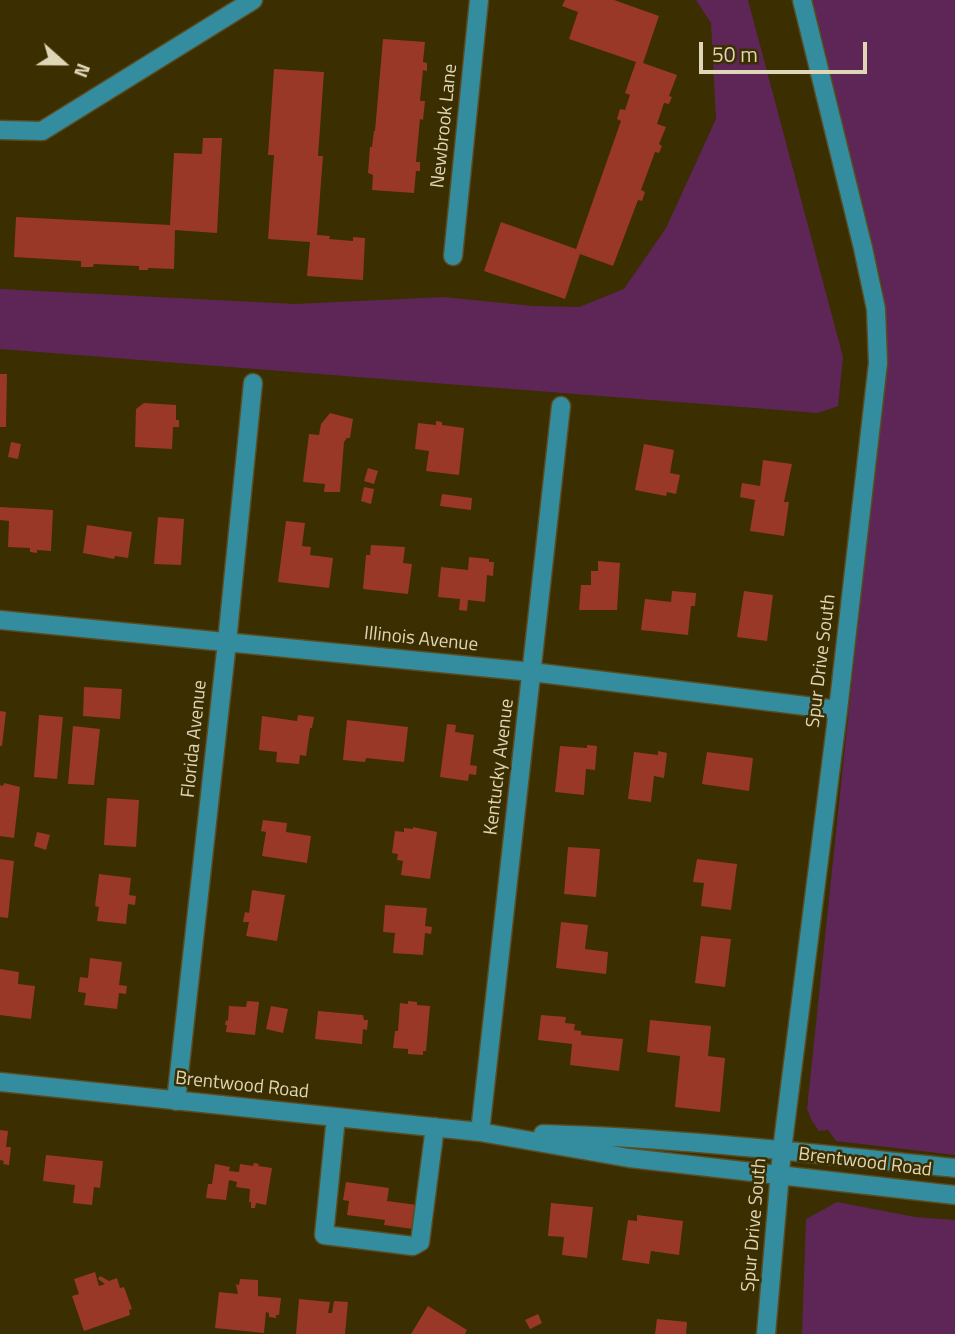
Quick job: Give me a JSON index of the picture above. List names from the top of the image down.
{
  "streets": {
    "street": [
      "Newbrook Lane",
      "Illinois Avenue",
      "Spur Drive South",
      "Florida Avenue",
      "Kentucky Avenue",
      "Brentwood Road"
    ]
  },
  "crossings": [
    ["Illinois Avenue", "Spur Drive South"],
    ["Illinois Avenue", "Florida Avenue"],
    ["Illinois Avenue", "Kentucky Avenue"],
    ["Spur Drive South", "Brentwood Road"],
    ["Florida Avenue", "Brentwood Road"],
    ["Kentucky Avenue", "Brentwood Road"]
  ],
  "scale_bar": "50 m",
  "north": "right"
}
